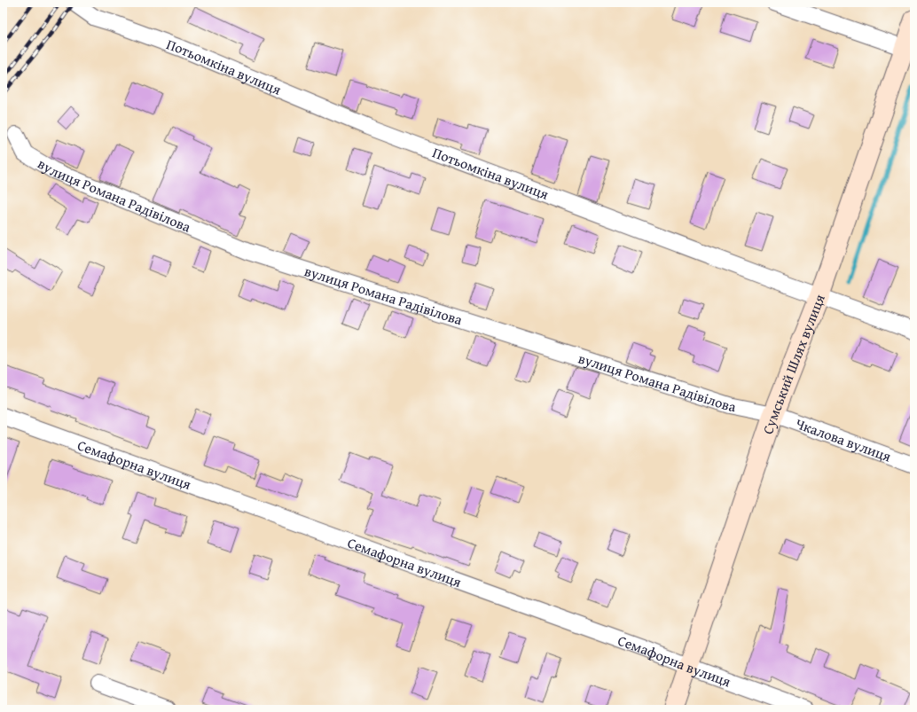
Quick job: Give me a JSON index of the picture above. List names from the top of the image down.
{
  "streets": {
    "main road": ["Сумський Шлях вулиця"],
    "street": [
      "Потьомкіна вулиця",
      "вулиця Романа Радівілова",
      "Чкалова вулиця",
      "Семафорна вулиця"
    ]
  },
  "crossings": [
    ["Потьомкіна вулиця", "Сумський Шлях вулиця"],
    ["вулиця Романа Радівілова", "Сумський Шлях вулиця"],
    ["вулиця Романа Радівілова", "Чкалова вулиця"],
    ["Сумський Шлях вулиця", "Чкалова вулиця"],
    ["Сумський Шлях вулиця", "Семафорна вулиця"]
  ]
}
